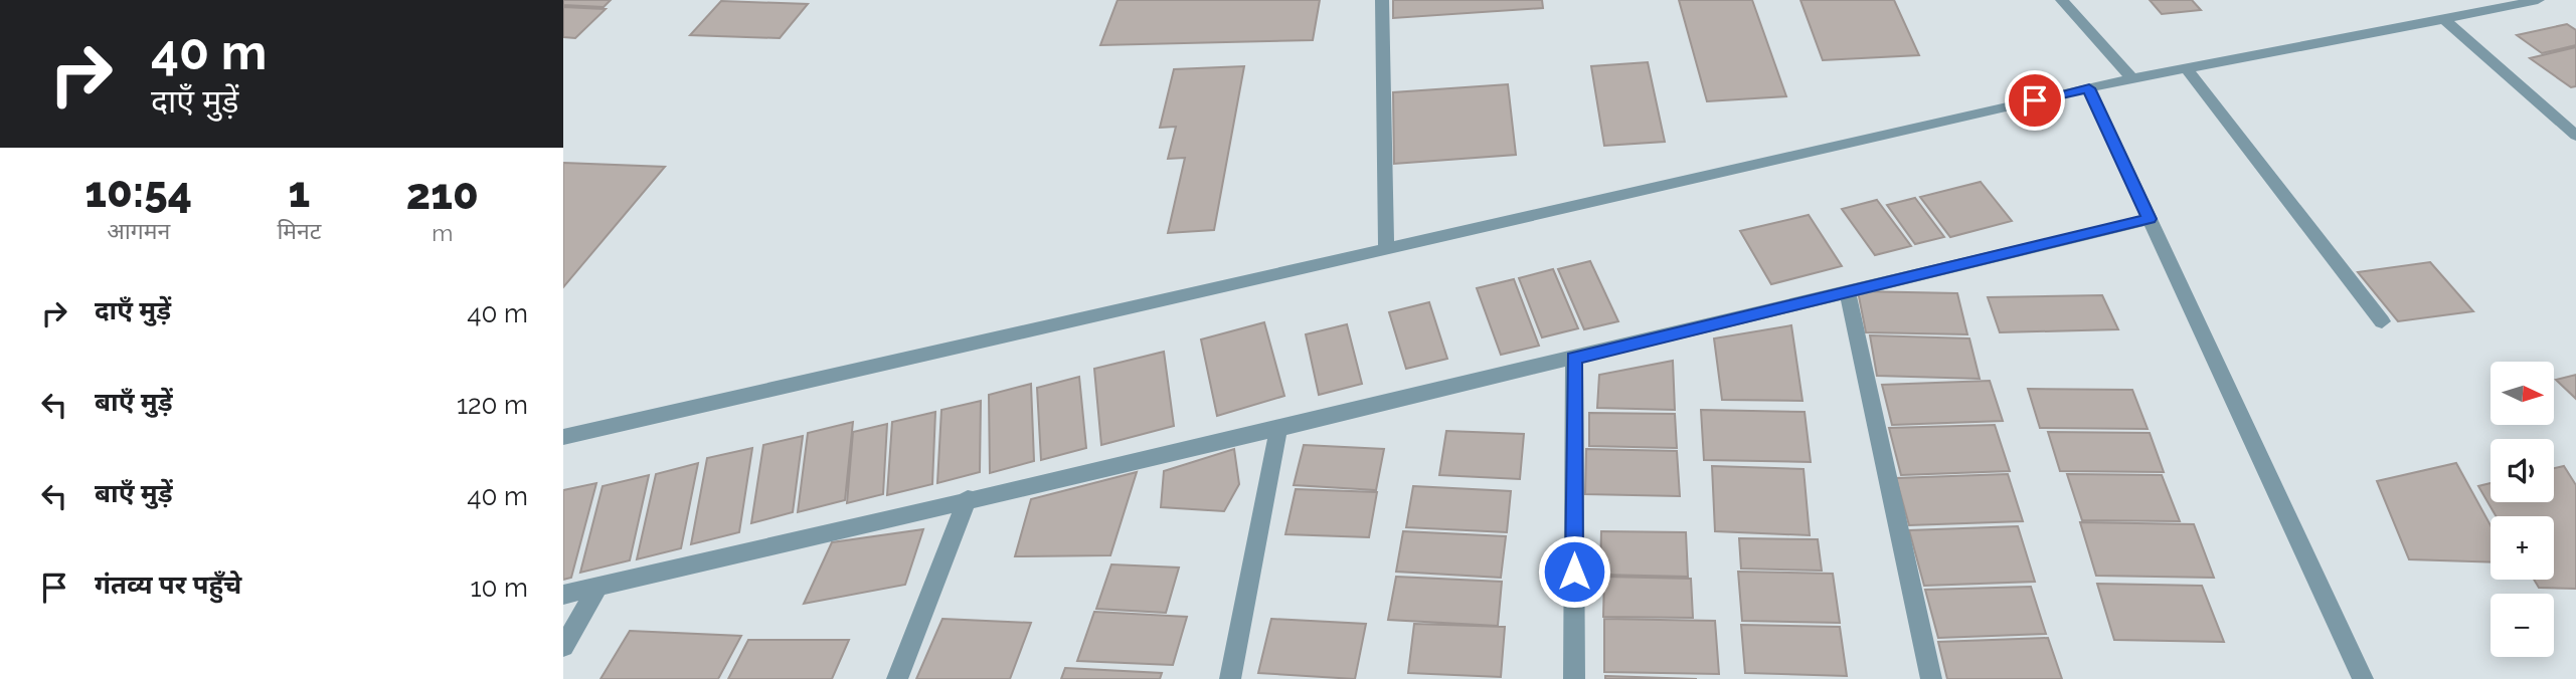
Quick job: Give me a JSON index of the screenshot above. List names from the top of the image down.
{
  "north": "right",
  "page": {
    "turn": ["40 m", "दाएँ मुड़ें"],
    "eta": [
      "10:54",
      "आगमन",
      "1",
      "मिनट",
      "210",
      "m"
    ],
    "list": [
      {
        "name": "दाएँ मुड़ें",
        "value": "40 m"
      },
      {
        "name": "बाएँ मुड़ें",
        "value": "120 m"
      },
      {
        "name": "बाएँ मुड़ें",
        "value": "40 m"
      },
      {
        "name": "गंतव्य पर पहुँचे",
        "value": "10 m"
      }
    ],
    "map_buttons": ["+", "−"]
  }
}
